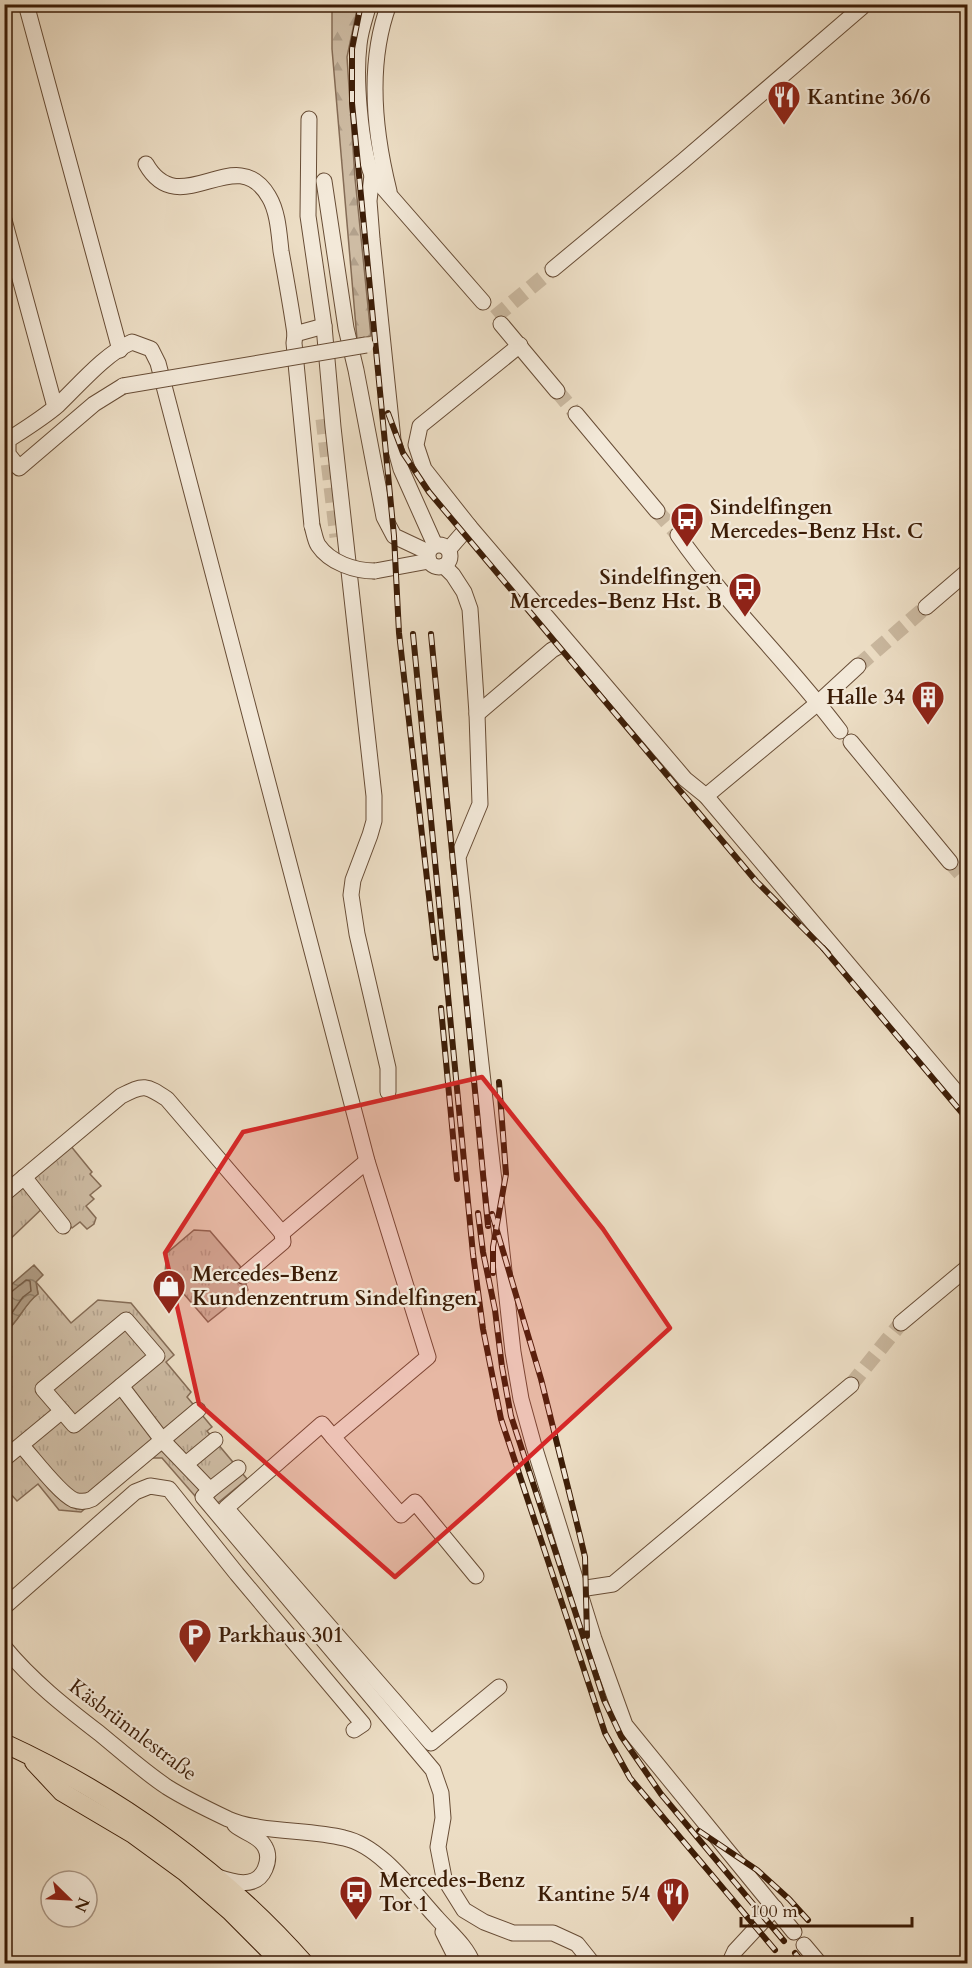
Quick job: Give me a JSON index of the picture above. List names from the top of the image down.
{
  "streets": {
    "street": ["Käsbrünnlestraße"]
  },
  "places": {
    "restaurant": ["Kantine 36/6", "Kantine 5/4"],
    "bus stop": ["Sindelfingen Mercedes-Benz Hst. C", "Sindelfingen Mercedes-Benz Hst. B", "Mercedes-Benz Tor 1"],
    "building": ["Halle 34"],
    "shop": ["Mercedes-Benz Kundenzentrum Sindelfingen"],
    "parking": ["Parkhaus 301"]
  },
  "scale_bar": "100 m",
  "north": "bottom right"
}
